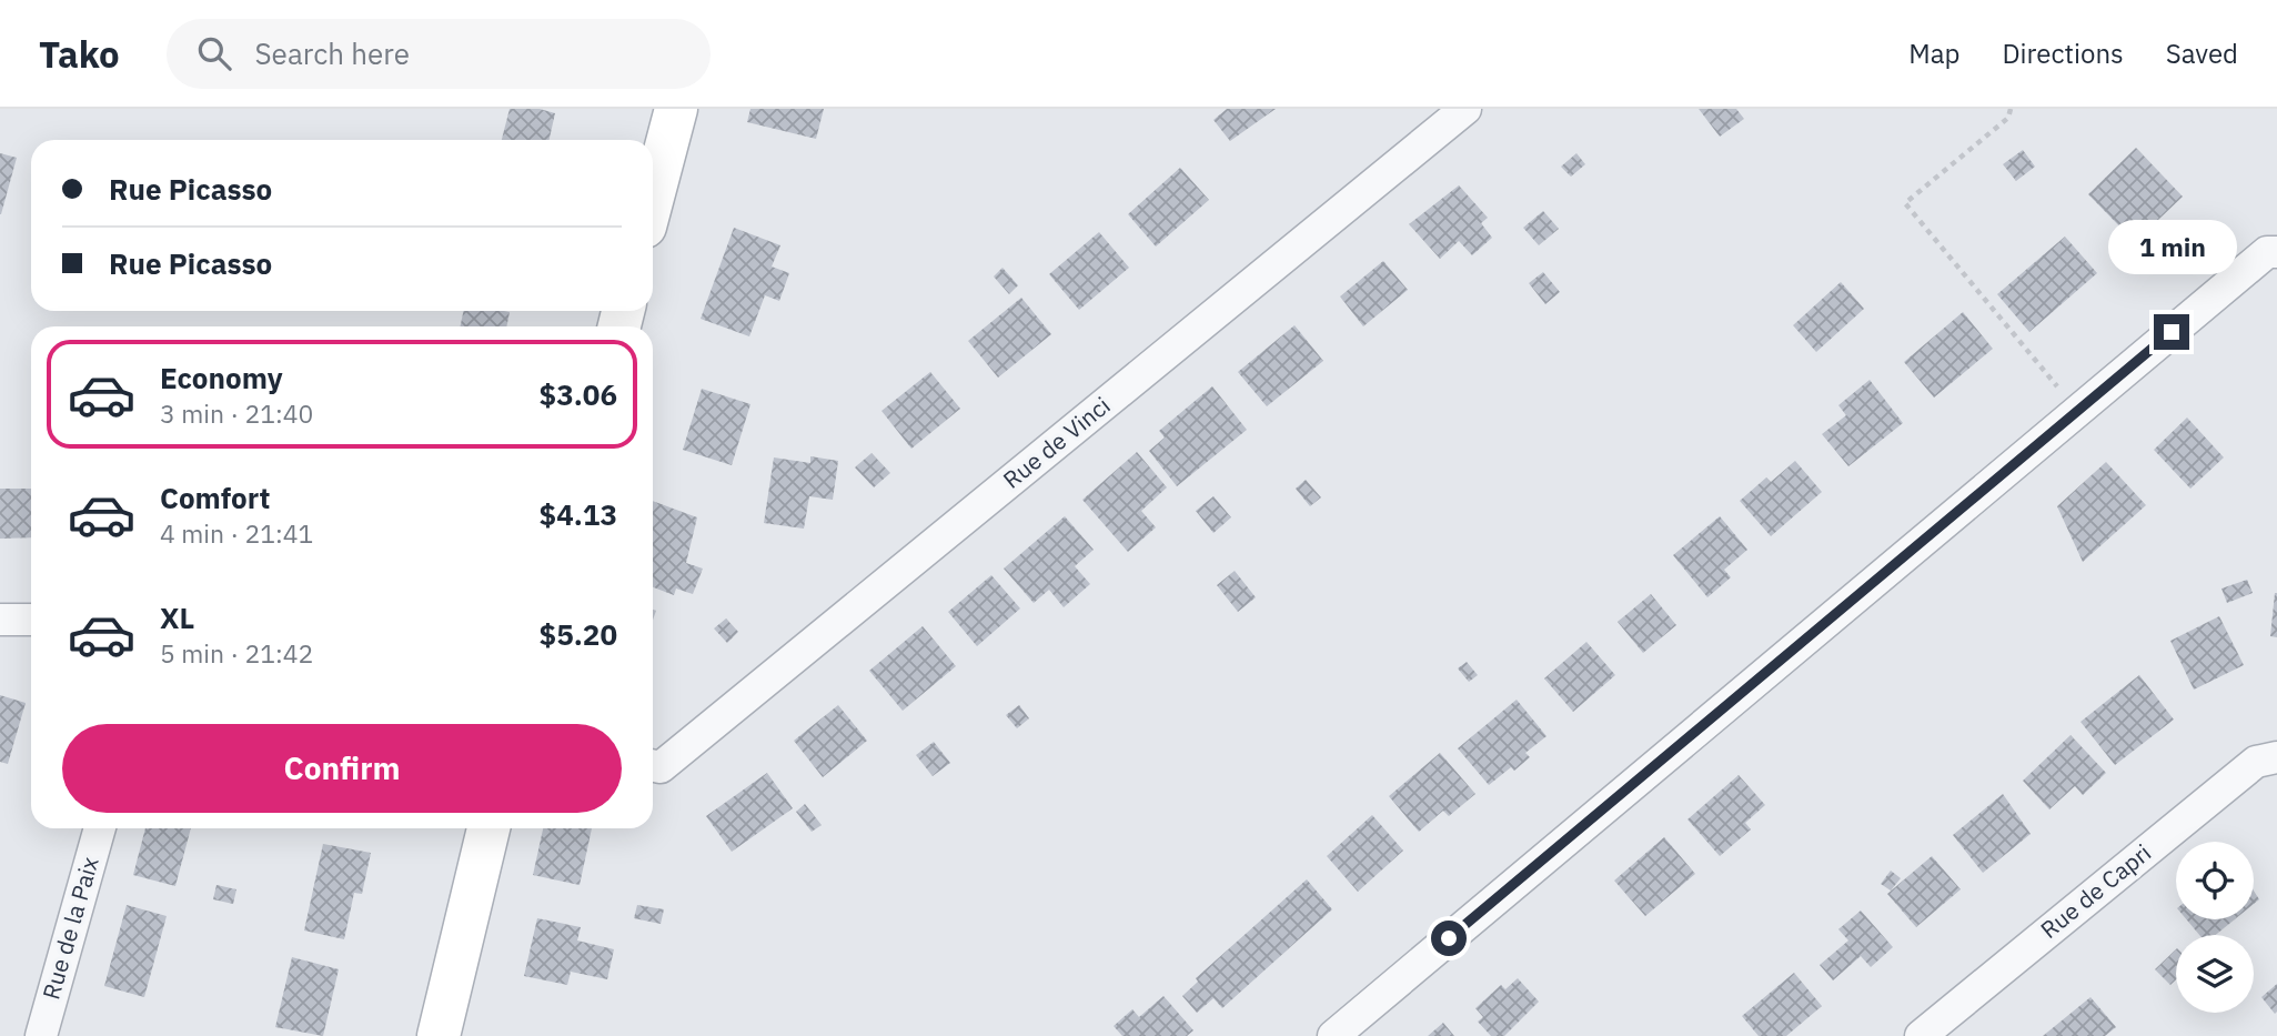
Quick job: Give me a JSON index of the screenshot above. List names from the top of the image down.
{
  "streets": {
    "street": ["Rue de Vinci", "Rue de Capri", "Rue de la Paix"]
  },
  "page": {
    "header": "Tako",
    "search": "Search here",
    "nav": ["Map", "Directions", "Saved"],
    "banner": ["Rue Picasso", "Rue Picasso"],
    "bubble": "1 min",
    "list": [
      {
        "name": "Economy",
        "note": "3 min · 21:40",
        "value": "$3.06"
      },
      {
        "name": "Comfort",
        "note": "4 min · 21:41",
        "value": "$4.13"
      },
      {
        "name": "XL",
        "note": "5 min · 21:42",
        "value": "$5.20"
      }
    ],
    "buttons": "Confirm"
  }
}
